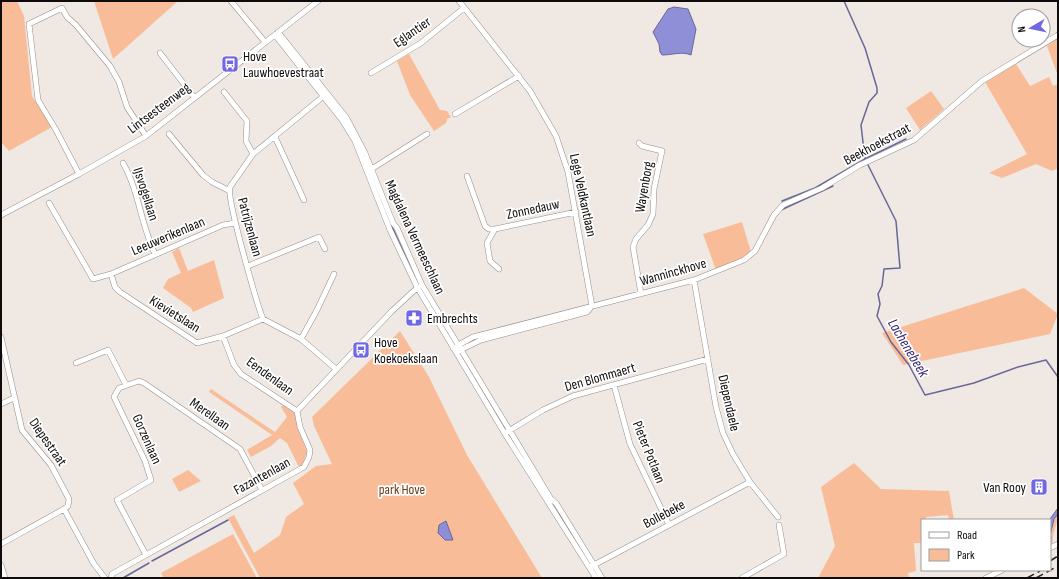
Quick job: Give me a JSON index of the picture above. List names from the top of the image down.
{
  "streets": {
    "street": [
      "Eglantier",
      "Lintsesteenweg",
      "Beekhoekstraat",
      "Wayenborg",
      "IJsvogellaan",
      "Lege Veldkantlaan",
      "Zonnedauw",
      "Patrijzenlaan",
      "Leeuwerikenlaan",
      "Magdalena Vermeeschlaan",
      "Wanninckhove",
      "Kievietslaan",
      "Eendenlaan",
      "Den Blommaert",
      "Diependaele",
      "Merellaan",
      "Gorzenlaan",
      "Diepestraat",
      "Pieter Potlaan",
      "Fazantenlaan",
      "Bollebeke"
    ]
  },
  "crossings": [
    ["Eglantier", "Lege Veldkantlaan"],
    ["Lintsesteenweg", "Magdalena Vermeeschlaan"],
    ["Beekhoekstraat", "Wanninckhove"],
    ["Wayenborg", "Wanninckhove"],
    ["IJsvogellaan", "Leeuwerikenlaan"],
    ["Lege Veldkantlaan", "Zonnedauw"],
    ["Lege Veldkantlaan", "Wanninckhove"],
    ["Patrijzenlaan", "Leeuwerikenlaan"],
    ["Patrijzenlaan", "Magdalena Vermeeschlaan"],
    ["Patrijzenlaan", "Kievietslaan"],
    ["Leeuwerikenlaan", "Kievietslaan"],
    ["Magdalena Vermeeschlaan", "Wanninckhove"],
    ["Magdalena Vermeeschlaan", "Den Blommaert"],
    ["Magdalena Vermeeschlaan", "Bollebeke"],
    ["Wanninckhove", "Diependaele"],
    ["Kievietslaan", "Eendenlaan"],
    ["Eendenlaan", "Fazantenlaan"],
    ["Den Blommaert", "Diependaele"],
    ["Den Blommaert", "Pieter Potlaan"],
    ["Diependaele", "Bollebeke"],
    ["Merellaan", "Gorzenlaan"],
    ["Merellaan", "Fazantenlaan"],
    ["Gorzenlaan", "Fazantenlaan"],
    ["Pieter Potlaan", "Bollebeke"]
  ],
  "water": ["Lachenebeek"],
  "parks": ["park Hove"],
  "places": {
    "bus stop": ["Hove Lauwhoevestraat", "Hove Koekoekslaan"],
    "pharmacy": ["Embrechts"],
    "building": ["Van Rooy"]
  },
  "legend": ["Road", "Park"],
  "north": "left"
}
